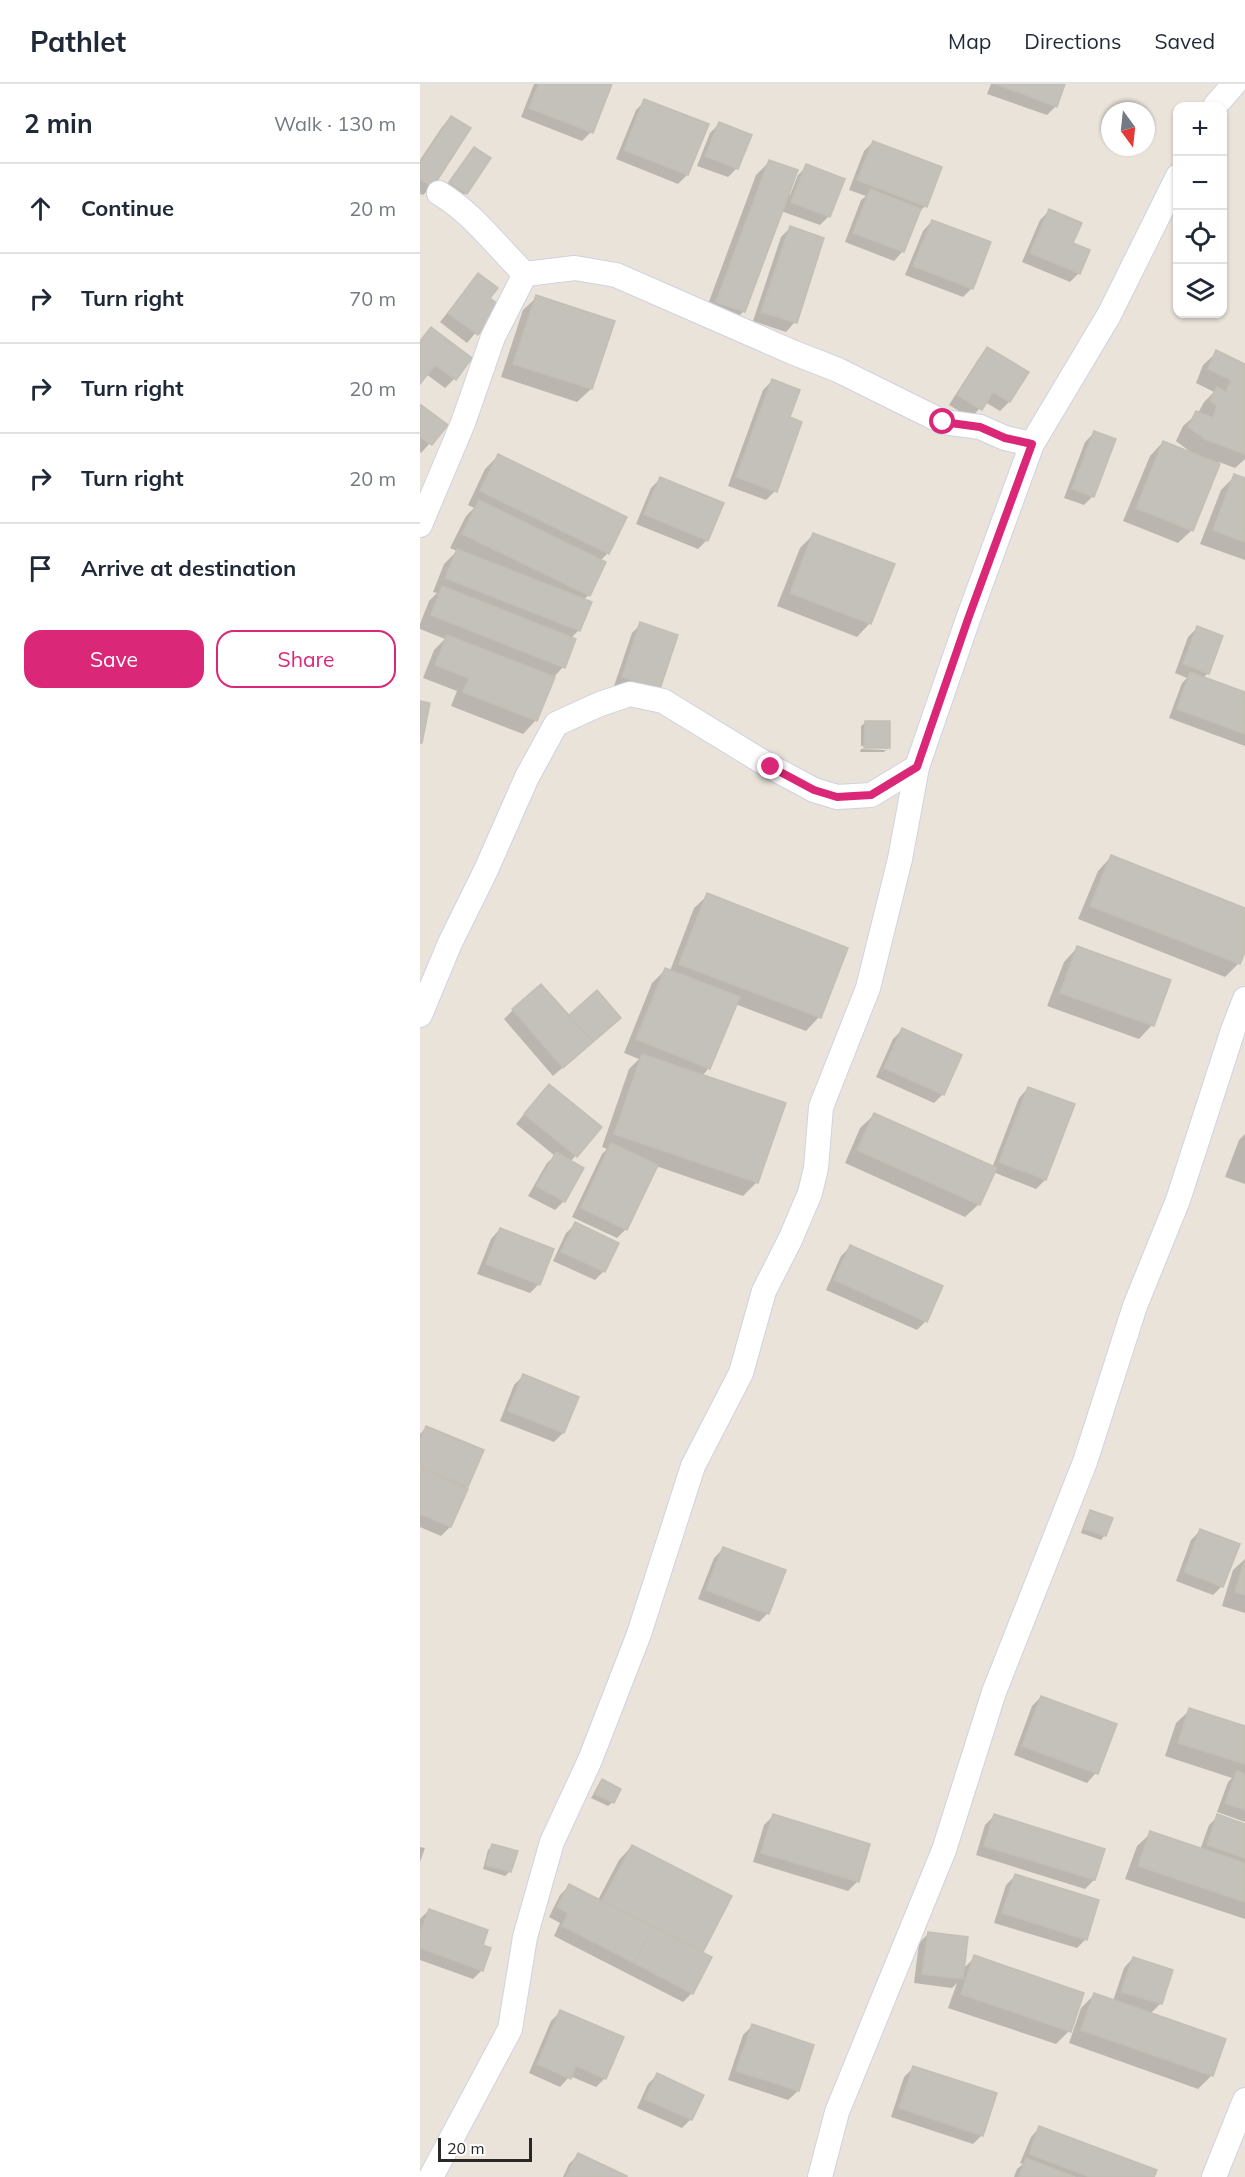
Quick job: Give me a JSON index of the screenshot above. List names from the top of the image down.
{
  "scale_bar": "20 m",
  "north": "bottom",
  "page": {
    "header": "Pathlet",
    "nav": ["Map", "Directions", "Saved"],
    "heading": ["2 min", "Walk · 130 m"],
    "map_buttons": ["+", "−"],
    "list": [
      ["Continue", "20 m"],
      ["Turn right", "70 m"],
      ["Turn right", "20 m"],
      ["Turn right", "20 m"],
      "Arrive at destination"
    ],
    "buttons": ["Save", "Share"],
    "scale": "20 m"
  }
}
